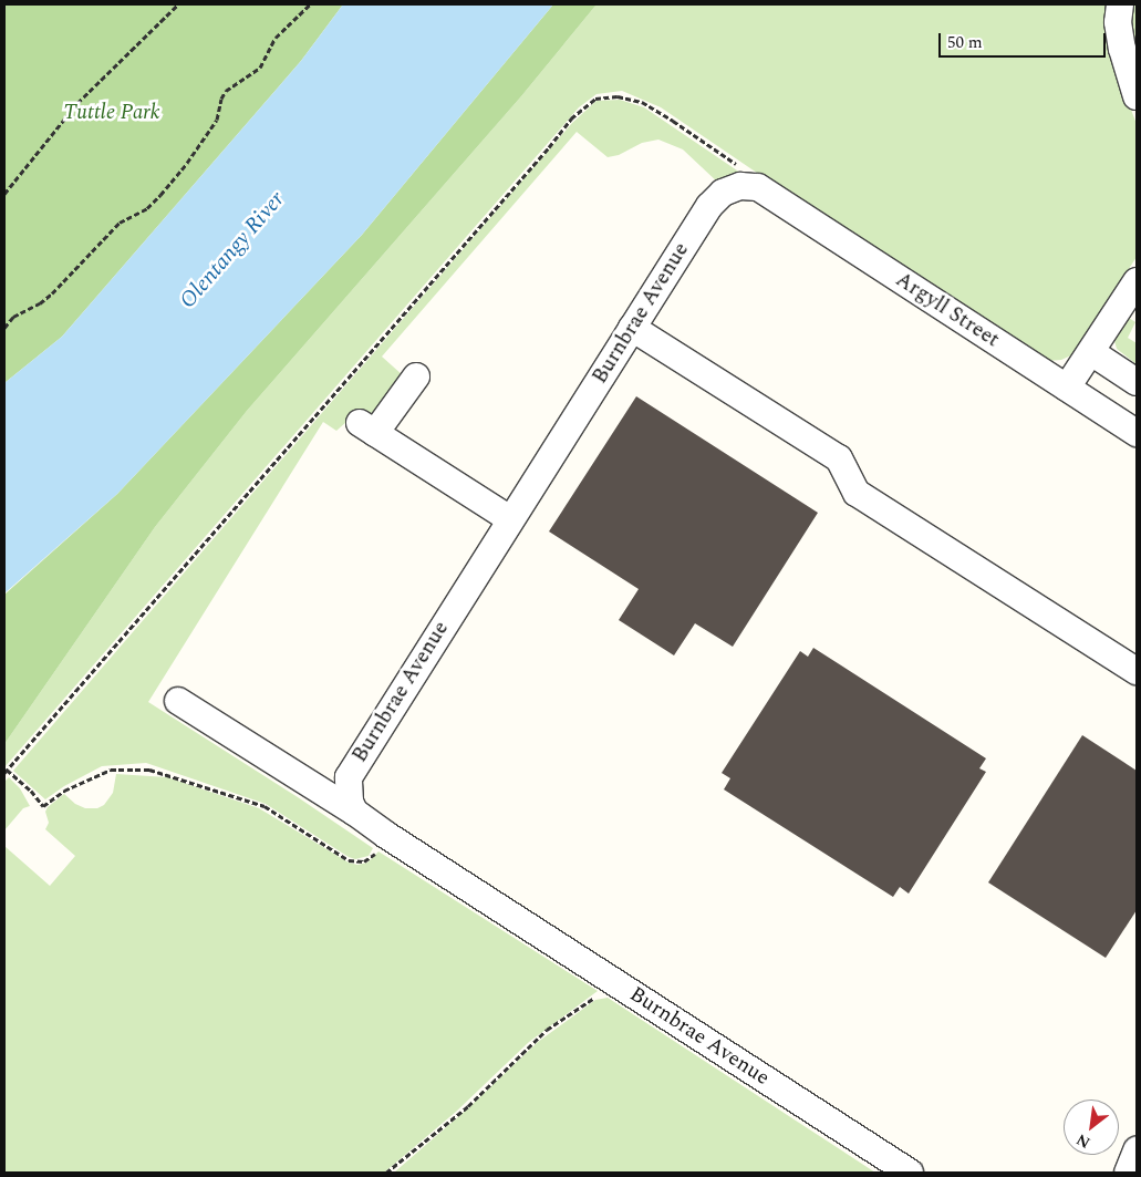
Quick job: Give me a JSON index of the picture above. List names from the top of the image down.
{
  "streets": {
    "street": ["Argyll Street", "Burnbrae Avenue"]
  },
  "crossings": [
    ["Argyll Street", "Burnbrae Avenue"]
  ],
  "water": ["Olentangy River"],
  "parks": ["Tuttle Park"],
  "scale_bar": "50 m",
  "north": "bottom left"
}
